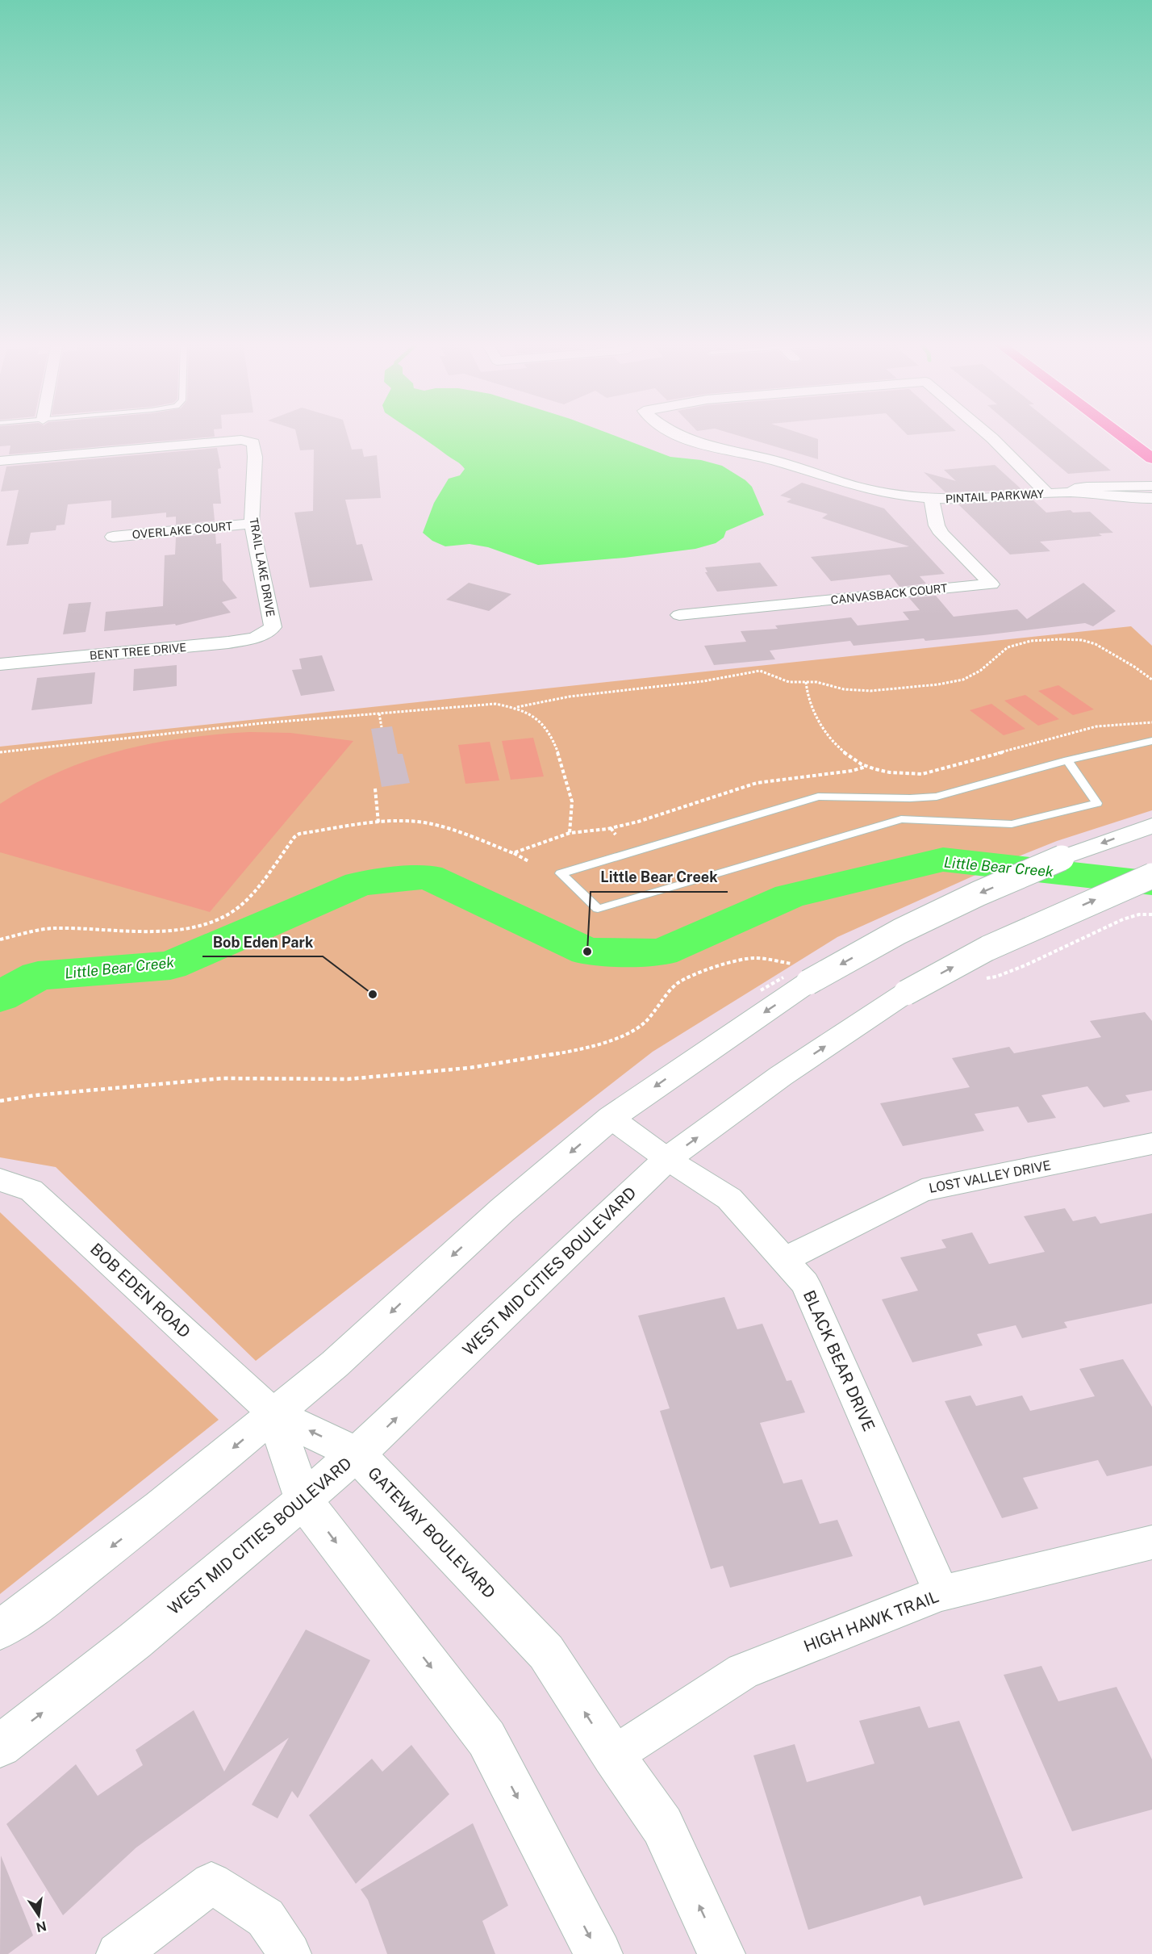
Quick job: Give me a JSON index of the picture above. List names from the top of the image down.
{
  "streets": {
    "main road": ["WEST MID CITIES BOULEVARD", "GATEWAY BOULEVARD"],
    "street": [
      "PINTAIL PARKWAY",
      "OVERLAKE COURT",
      "TRAIL LAKE DRIVE",
      "CANVASBACK COURT",
      "BENT TREE DRIVE",
      "LOST VALLEY DRIVE",
      "BOB EDEN ROAD",
      "BLACK BEAR DRIVE",
      "HIGH HAWK TRAIL"
    ]
  },
  "crossings": [
    ["PINTAIL PARKWAY", "CANVASBACK COURT"],
    ["OVERLAKE COURT", "TRAIL LAKE DRIVE"],
    ["TRAIL LAKE DRIVE", "BENT TREE DRIVE"],
    ["LOST VALLEY DRIVE", "BLACK BEAR DRIVE"],
    ["WEST MID CITIES BOULEVARD", "BLACK BEAR DRIVE"],
    ["WEST MID CITIES BOULEVARD", "GATEWAY BOULEVARD"],
    ["BOB EDEN ROAD", "GATEWAY BOULEVARD"],
    ["BLACK BEAR DRIVE", "HIGH HAWK TRAIL"],
    ["GATEWAY BOULEVARD", "HIGH HAWK TRAIL"]
  ],
  "water": ["Little Bear Creek"],
  "places": ["Little Bear Creek", "Bob Eden Park"],
  "north": "bottom"
}
